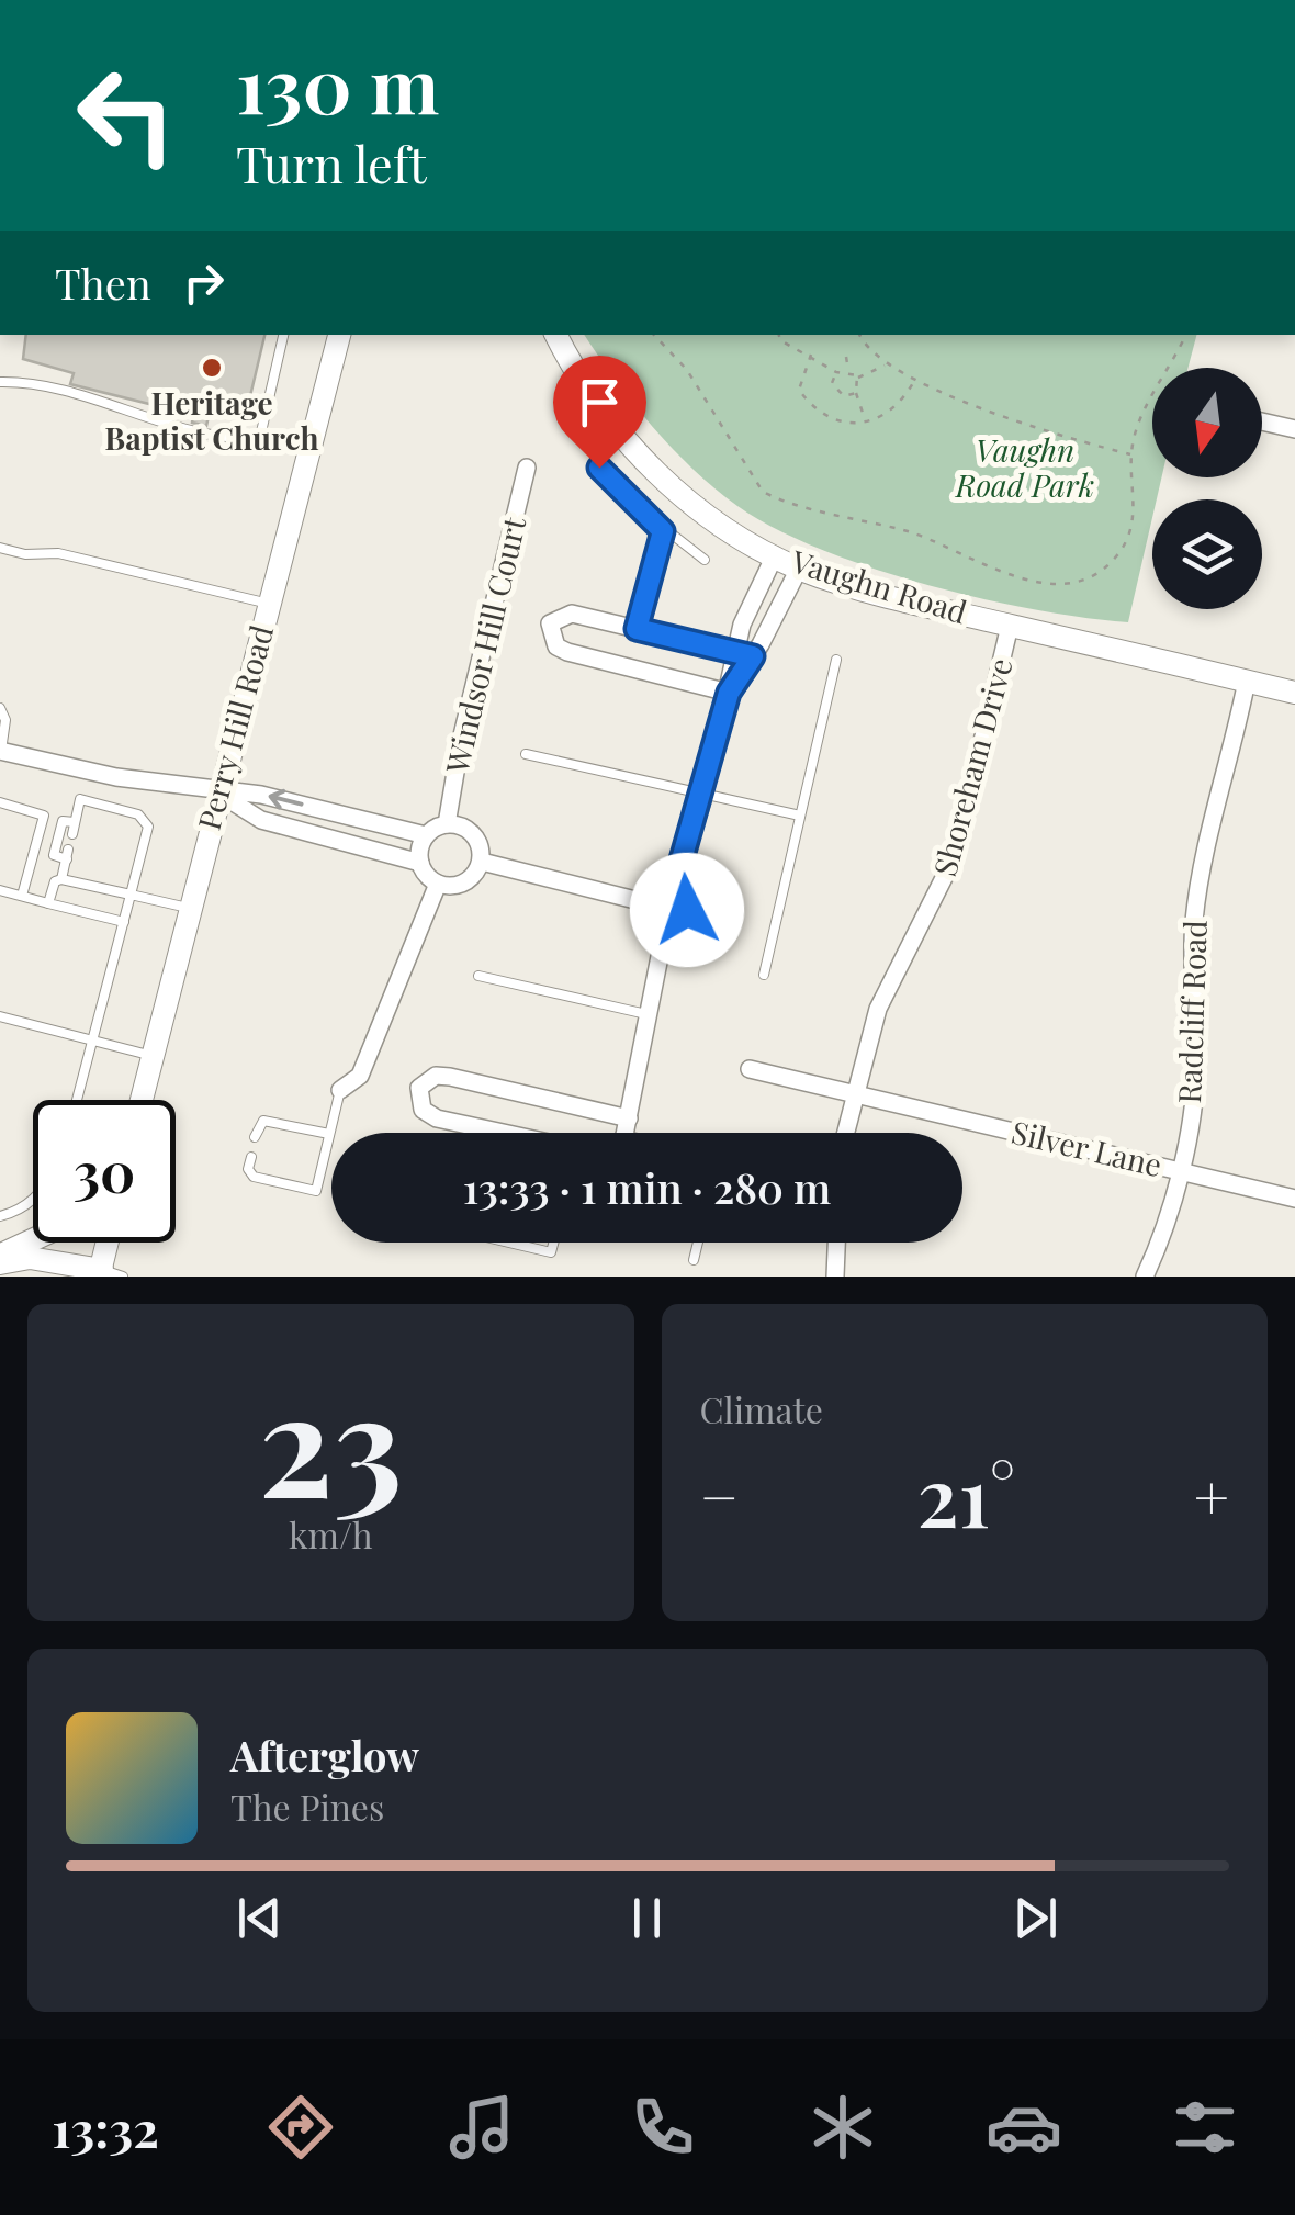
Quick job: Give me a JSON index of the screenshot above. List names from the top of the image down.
{
  "streets": {
    "main road": ["Vaughn Road", "Perry Hill Road"],
    "street": [
      "Windsor Hill Court",
      "Shoreham Drive",
      "Radcliff Road",
      "Silver Lane"
    ]
  },
  "crossings": [
    ["Vaughn Road", "Shoreham Drive"],
    ["Vaughn Road", "Radcliff Road"],
    ["Shoreham Drive", "Silver Lane"],
    ["Radcliff Road", "Silver Lane"]
  ],
  "parks": ["Vaughn Road Park"],
  "places": ["Heritage Baptist Church"],
  "north": "bottom",
  "page": {
    "turn": ["130 m", "Turn left"],
    "then": "Then",
    "limit": "30",
    "trip": "13:33 · 1 min · 280 m",
    "tile": [
      ["23", "km/h"],
      "Climate"
    ],
    "heat": ["−", "21°", "+"],
    "song": ["Afterglow", "The Pines"],
    "tabs": "13:32"
  }
}
